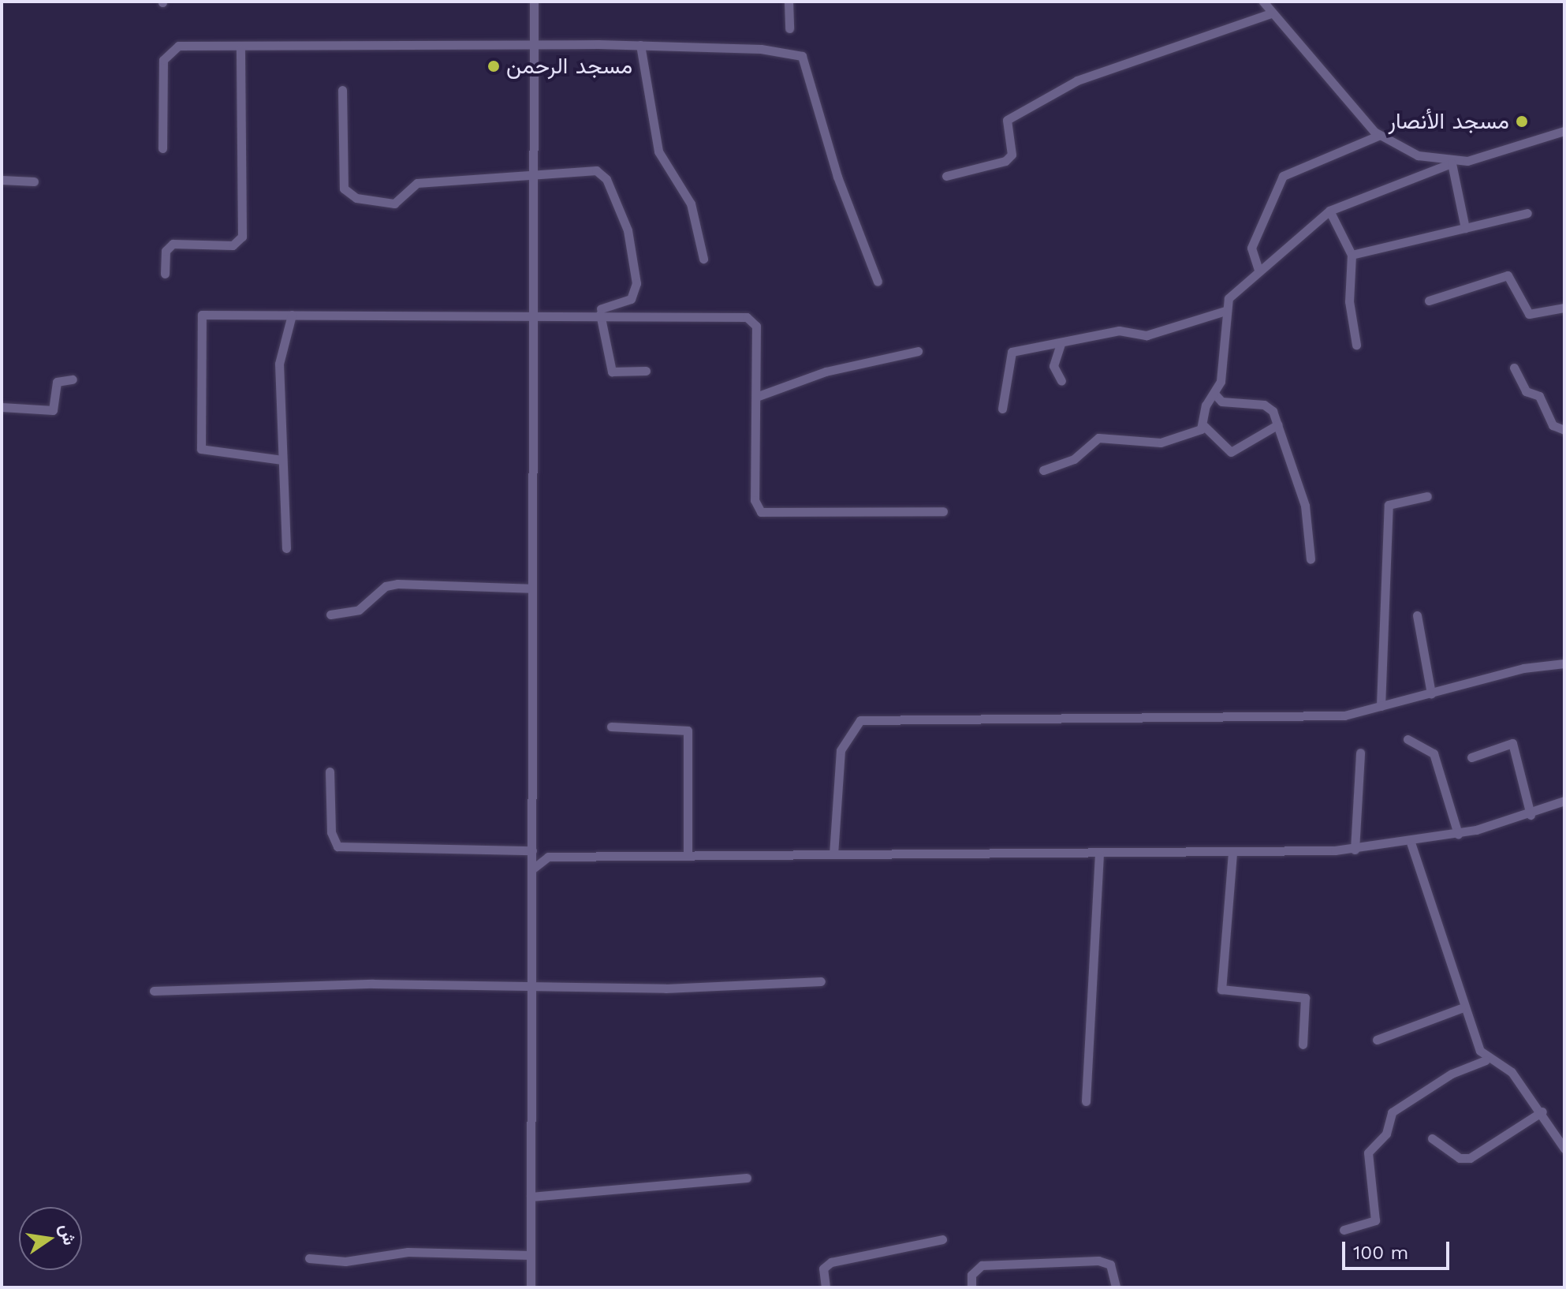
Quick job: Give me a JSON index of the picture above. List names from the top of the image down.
{
  "places": ["مسجد الرحمن", "مسجد الأنصار"],
  "scale_bar": "100 m",
  "north": "right"
}
